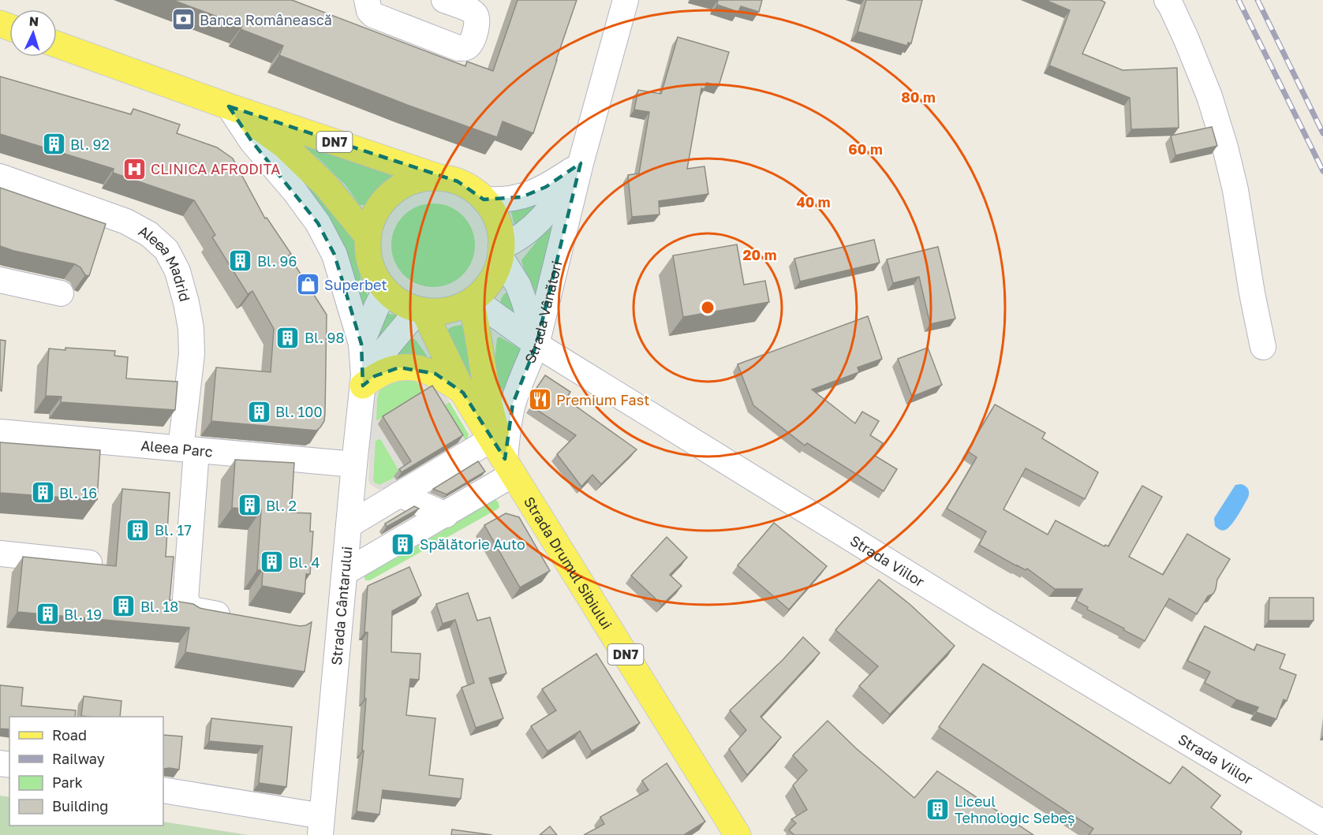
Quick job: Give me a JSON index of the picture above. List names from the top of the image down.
{
  "streets": {
    "main road": ["DN7", "Strada Drumul Sibiului"],
    "street": [
      "Aleea Madrid",
      "Strada Vânători",
      "Aleea Parc",
      "Strada Viilor",
      "Strada Cântarului"
    ]
  },
  "crossings": [
    ["DN7", "Strada Vânători"],
    ["DN7", "Strada Viilor"],
    ["DN7", "Strada Drumul Sibiului"],
    ["DN7", "Strada Cântarului"],
    ["Aleea Madrid", "Aleea Parc"],
    ["Strada Vânători", "Strada Viilor"],
    ["Strada Vânători", "Strada Drumul Sibiului"],
    ["Strada Vânători", "Strada Cântarului"],
    ["Aleea Parc", "Strada Cântarului"],
    ["Strada Viilor", "Strada Drumul Sibiului"],
    ["Strada Viilor", "Strada Cântarului"],
    ["Strada Drumul Sibiului", "Strada Cântarului"]
  ],
  "places": {
    "bank": ["Banca Românească"],
    "building": [
      "Bl. 92",
      "Bl. 96",
      "Bl. 98",
      "Bl. 100",
      "Bl. 16",
      "Bl. 2",
      "Bl. 17",
      "Spălătorie Auto",
      "Bl. 4",
      "Bl. 18",
      "Bl. 19",
      "Liceul Tehnologic Sebeș"
    ],
    "hospital": ["CLINICA AFRODITA"],
    "shop": ["Superbet"],
    "restaurant": ["Premium Fast"]
  },
  "legend": [
    "Road",
    "Railway",
    "Park",
    "Building"
  ],
  "north": "top",
  "rings": [
    "80 m",
    "60 m",
    "40 m",
    "20 m"
  ]
}
